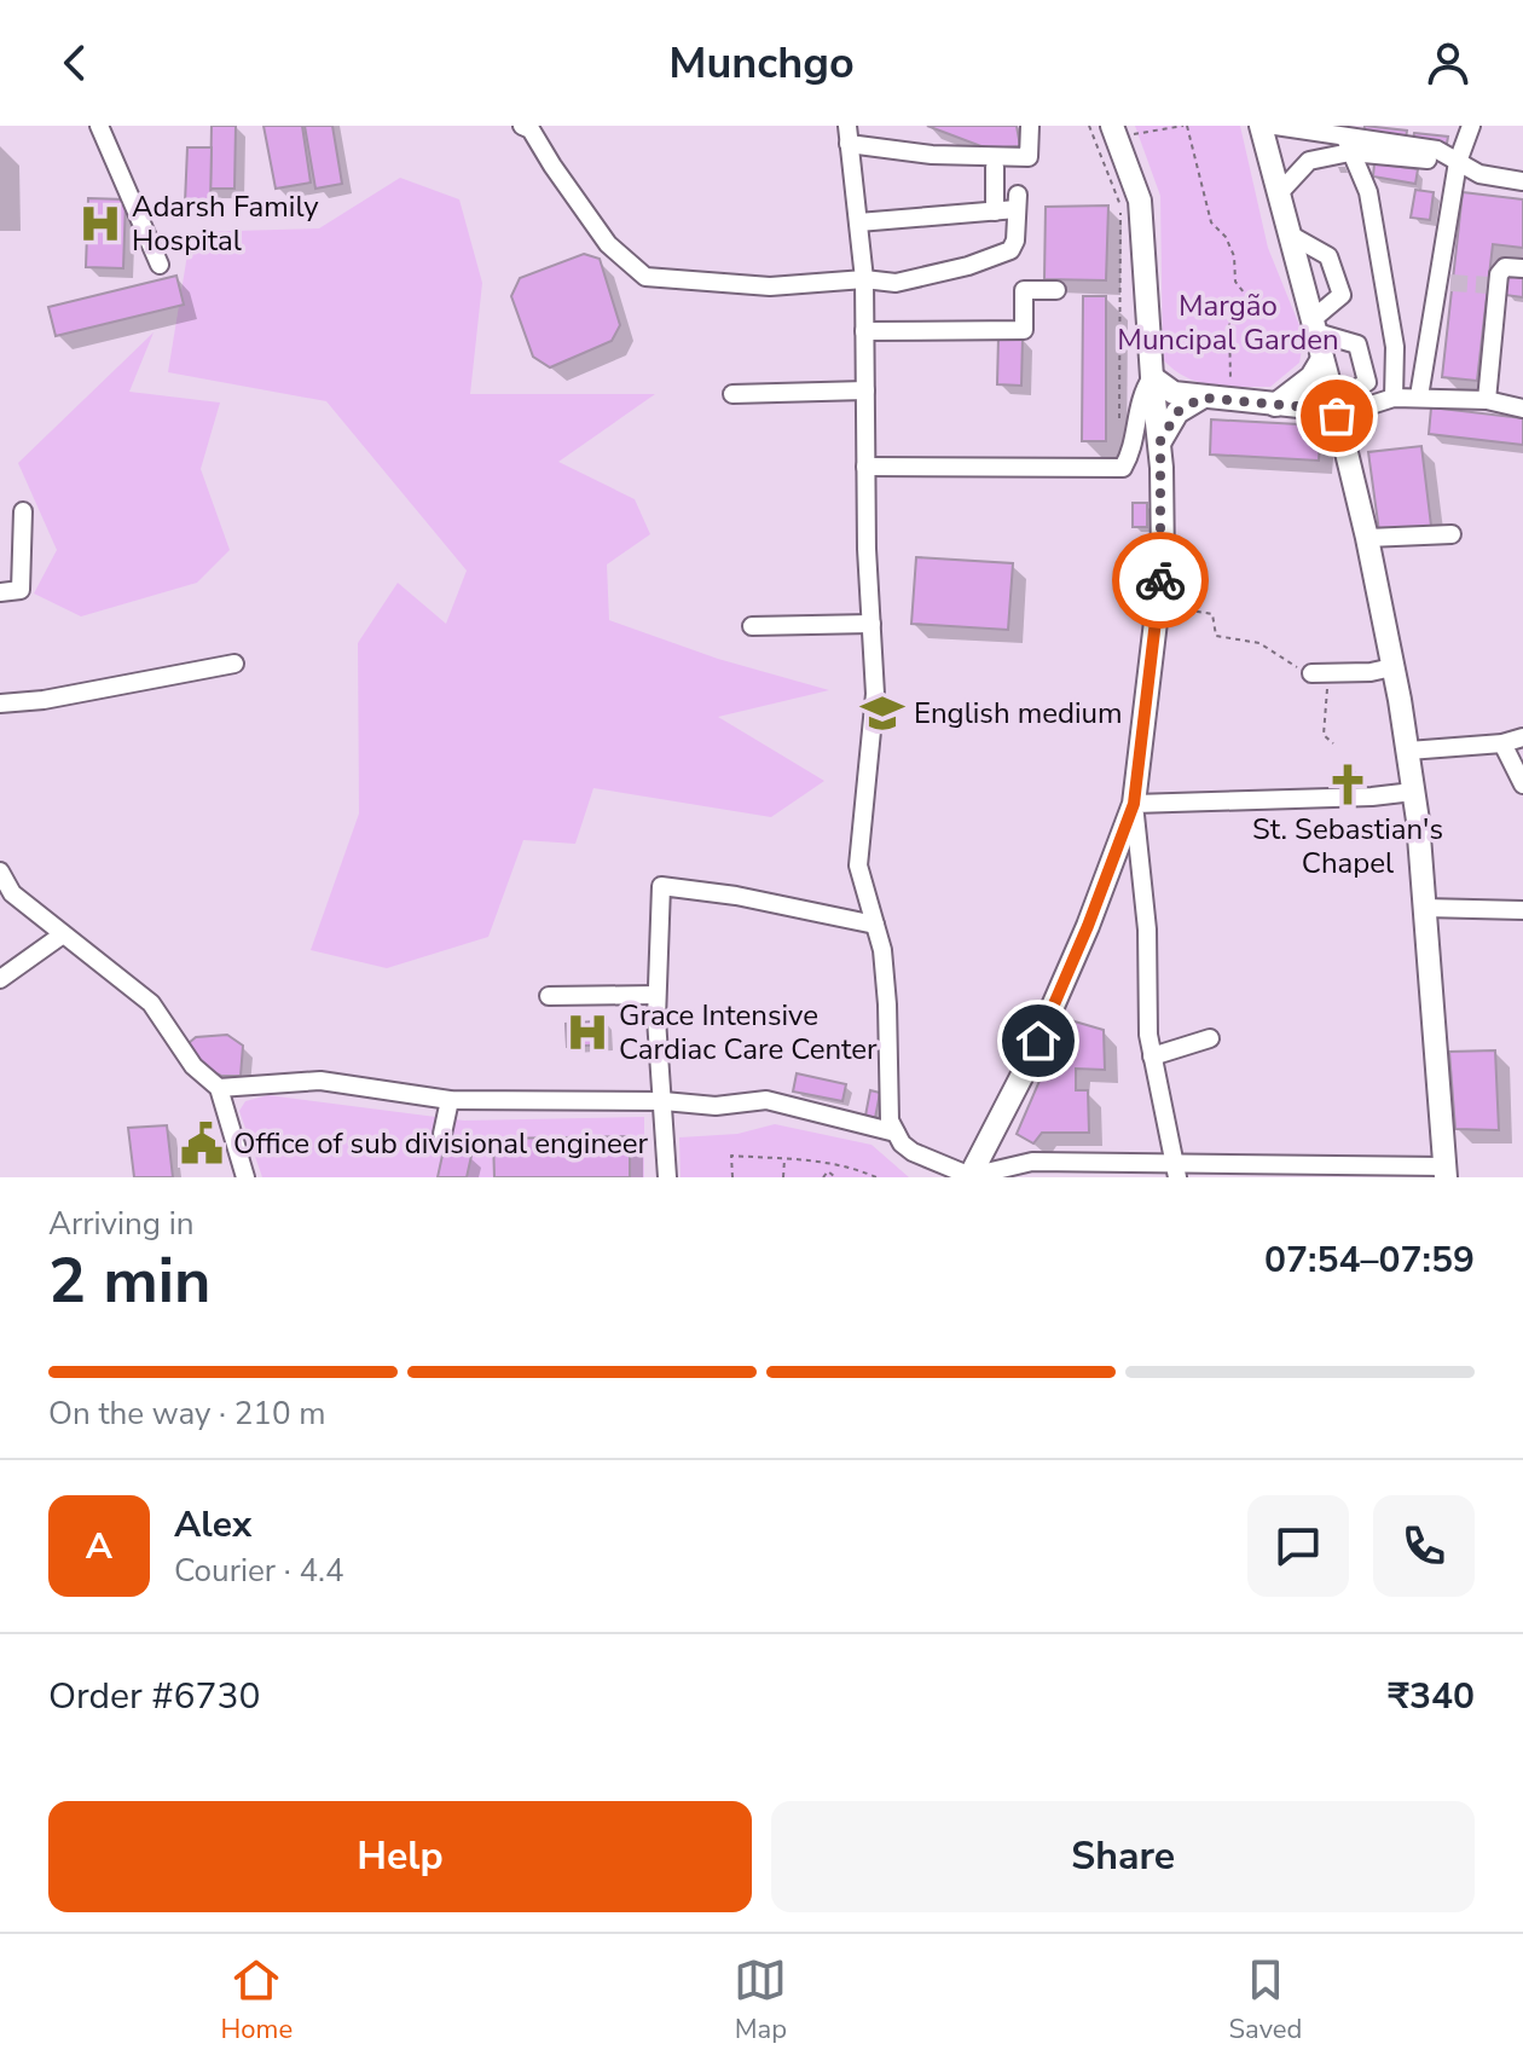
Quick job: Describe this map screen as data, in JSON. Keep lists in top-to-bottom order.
{
  "parks": ["Margão Muncipal Garden"],
  "places": {
    "hospital": ["Adarsh Family Hospital", "Grace Intensive Cardiac Care Center"],
    "school or university": ["English medium"],
    "church": ["St. Sebastian's Chapel"],
    "public building": ["Office of sub divisional engineer"]
  },
  "page": {
    "header": "Munchgo",
    "heading": ["2 min", "Arriving in", "07:54–07:59"],
    "panel": [
      "Alex",
      "Courier · 4.4",
      "Order #6730",
      "₹340"
    ],
    "bar": "On the way · 210 m",
    "round": "A",
    "buttons": ["Help", "Share"],
    "tabs": ["Home", "Map", "Saved"]
  }
}
